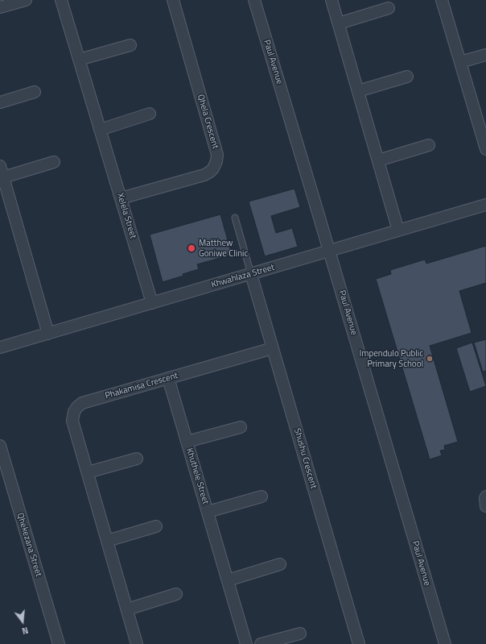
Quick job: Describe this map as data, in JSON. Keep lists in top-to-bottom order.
{
  "streets": {
    "street": [
      "Paul Avenue",
      "Qhela Crescent",
      "Xelela Street",
      "Khwahlaza Street",
      "Phakamisa Crescent",
      "Shushu Crescent",
      "Khuthele Street",
      "Qhekezana Street"
    ]
  },
  "crossings": [
    ["Paul Avenue", "Khwahlaza Street"],
    ["Qhela Crescent", "Xelela Street"],
    ["Xelela Street", "Khwahlaza Street"],
    ["Khwahlaza Street", "Shushu Crescent"],
    ["Phakamisa Crescent", "Shushu Crescent"],
    ["Phakamisa Crescent", "Khuthele Street"]
  ],
  "places": ["Matthew Goniwe Clinic", "Impendulo Public Primary School"],
  "north": "bottom"
}
